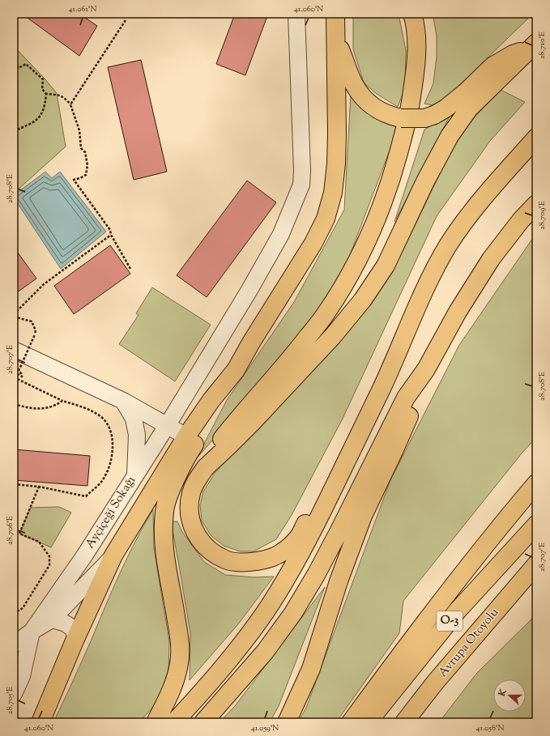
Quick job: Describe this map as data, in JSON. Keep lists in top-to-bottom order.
{
  "streets": {
    "main road": ["O-3", "Avrupa Otoyolu"],
    "street": ["Ayçiçeği Sokağı"]
  },
  "north": "left",
  "coordinates": [
    "41.061°N",
    "41.060°N",
    "28.710°E",
    "28.708°E",
    "28.709°E",
    "28.707°E",
    "28.706°E",
    "28.705°E",
    "41.059°N",
    "41.058°N"
  ]
}
